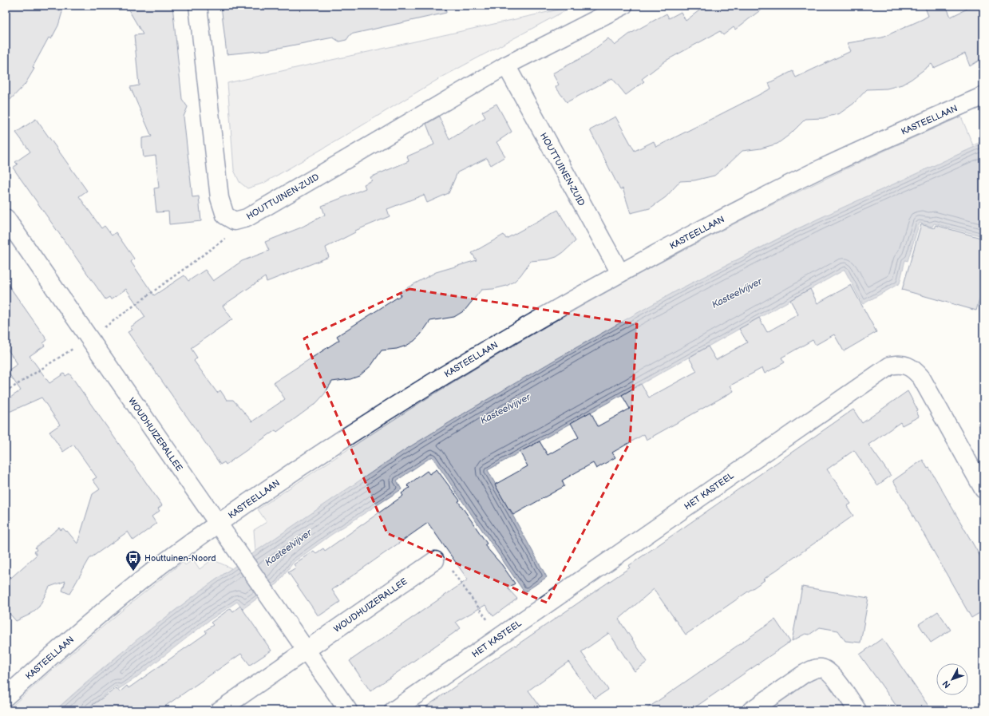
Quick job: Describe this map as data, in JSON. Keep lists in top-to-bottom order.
{
  "streets": {
    "street": [
      "KASTEELLAAN",
      "HOUTTUINEN-ZUID",
      "WOUDHUIZERALLEE",
      "HET KASTEEL"
    ]
  },
  "crossings": [
    ["KASTEELLAAN", "HOUTTUINEN-ZUID"],
    ["KASTEELLAAN", "WOUDHUIZERALLEE"]
  ],
  "water": ["Kasteelvijver"],
  "places": {
    "bus stop": ["Houttuinen-Noord"]
  },
  "north": "bottom left"
}
